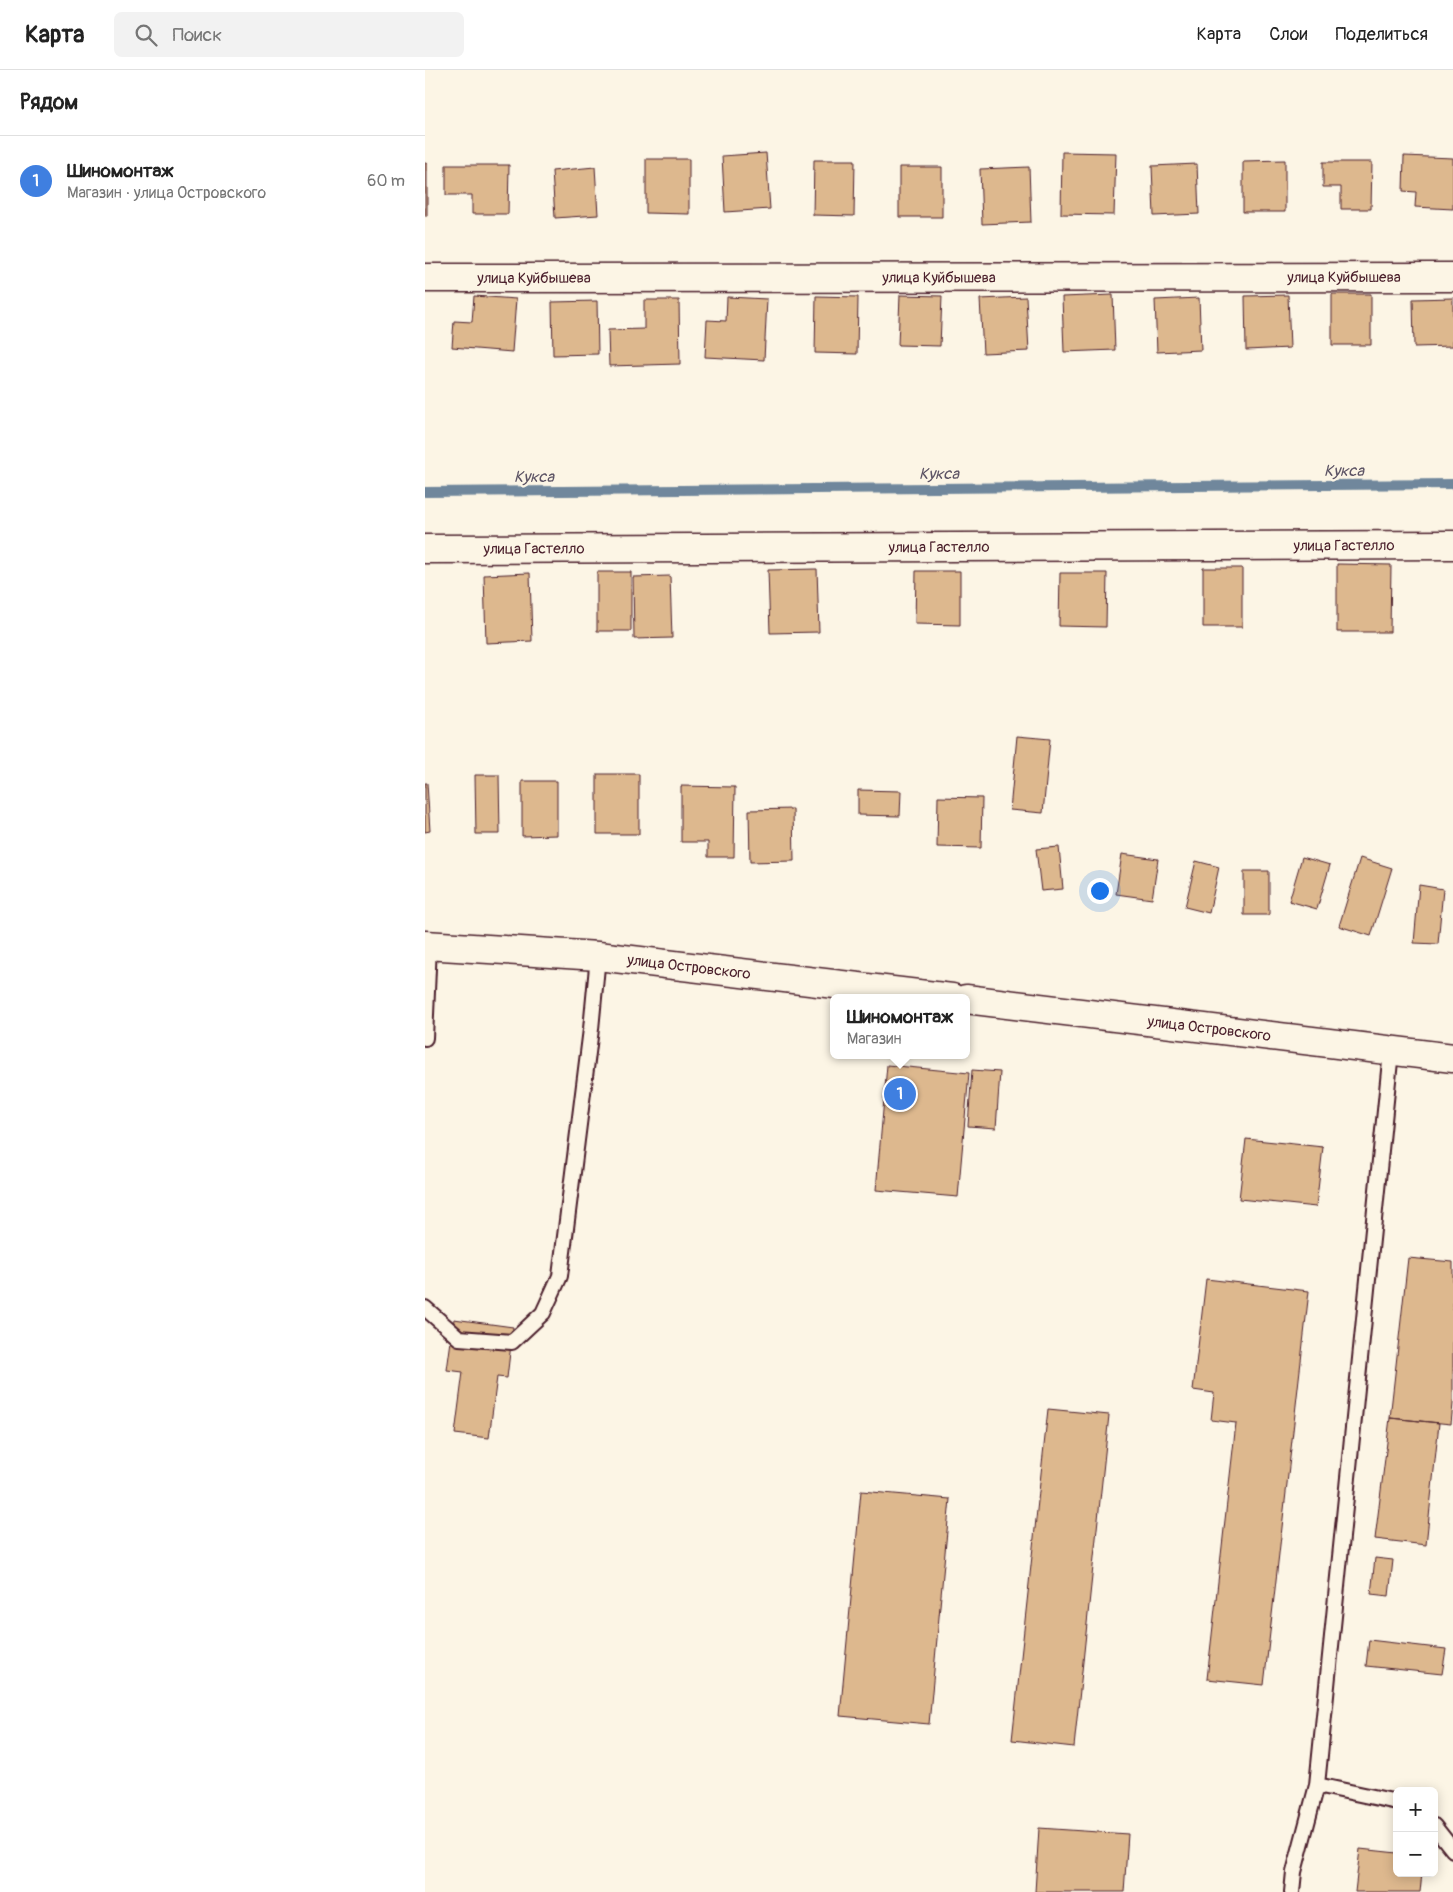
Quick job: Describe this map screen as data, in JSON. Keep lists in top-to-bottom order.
{
  "streets": {
    "street": ["улица Куйбышева", "улица Гастелло", "улица Островского"]
  },
  "water": ["Кукса"],
  "page": {
    "header": "Карта",
    "search": "Поиск",
    "nav": ["Карта", "Слои", "Поделиться"],
    "heading": "Рядом",
    "list": [
      {
        "mark": "1",
        "name": "Шиномонтаж",
        "note": "Магазин · улица Островского",
        "value": "60 m"
      }
    ],
    "popup": ["Шиномонтаж", "Магазин"],
    "pins": "1",
    "map_buttons": ["+", "−"]
  }
}
